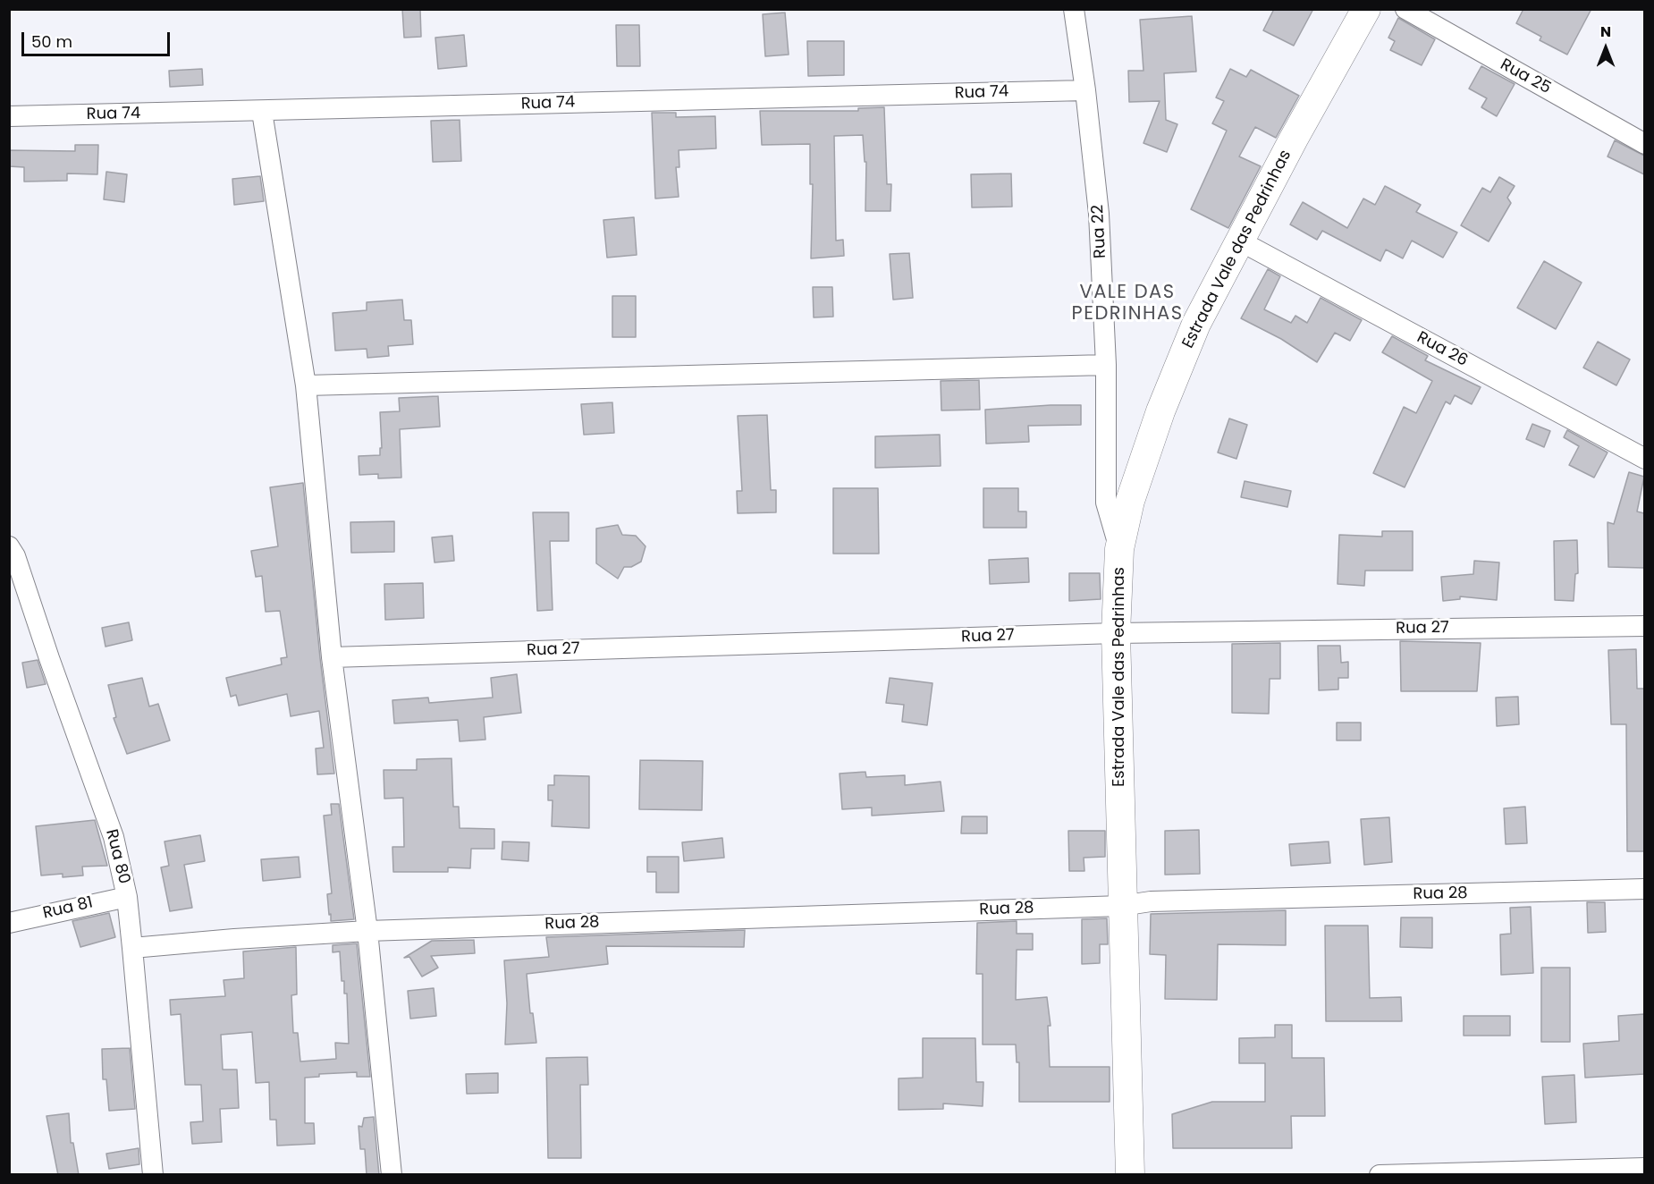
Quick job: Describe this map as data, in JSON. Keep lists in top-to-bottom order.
{
  "streets": {
    "main road": ["Estrada Vale das Pedrinhas"],
    "street": [
      "Rua 25",
      "Rua 74",
      "Rua 22",
      "Rua 26",
      "Rua 27",
      "Rua 80",
      "Rua 28",
      "Rua 81"
    ]
  },
  "crossings": [
    ["Rua 74", "Rua 22"],
    ["Rua 22", "Estrada Vale das Pedrinhas"],
    ["Estrada Vale das Pedrinhas", "Rua 26"],
    ["Estrada Vale das Pedrinhas", "Rua 27"],
    ["Estrada Vale das Pedrinhas", "Rua 28"],
    ["Rua 80", "Rua 81"]
  ],
  "districts": ["VALE DAS PEDRINHAS"],
  "scale_bar": "50 m",
  "north": "top"
}
